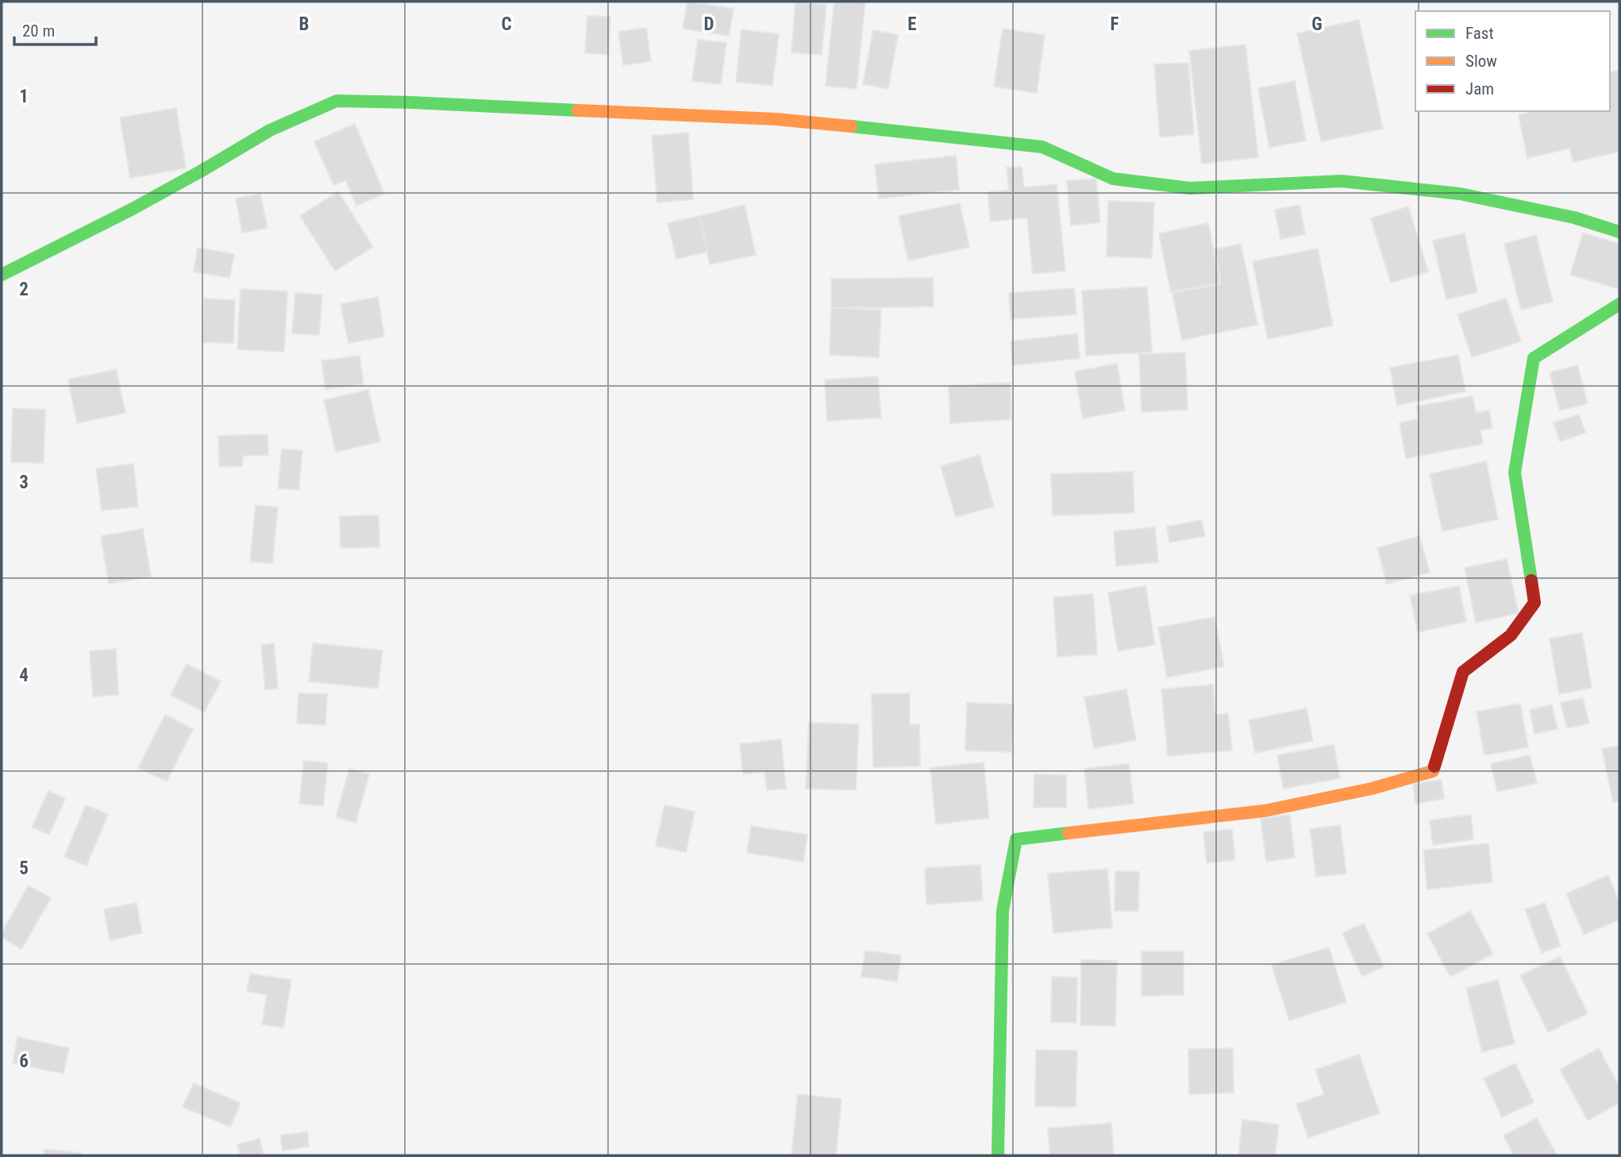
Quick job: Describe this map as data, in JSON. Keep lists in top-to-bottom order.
{
  "legend": ["Fast", "Slow", "Jam"],
  "scale_bar": "20 m",
  "grid": {
    "columns": [
      "B",
      "C",
      "D",
      "E",
      "F",
      "G"
    ],
    "rows": [
      "1",
      "2",
      "3",
      "4",
      "5",
      "6"
    ]
  }
}
